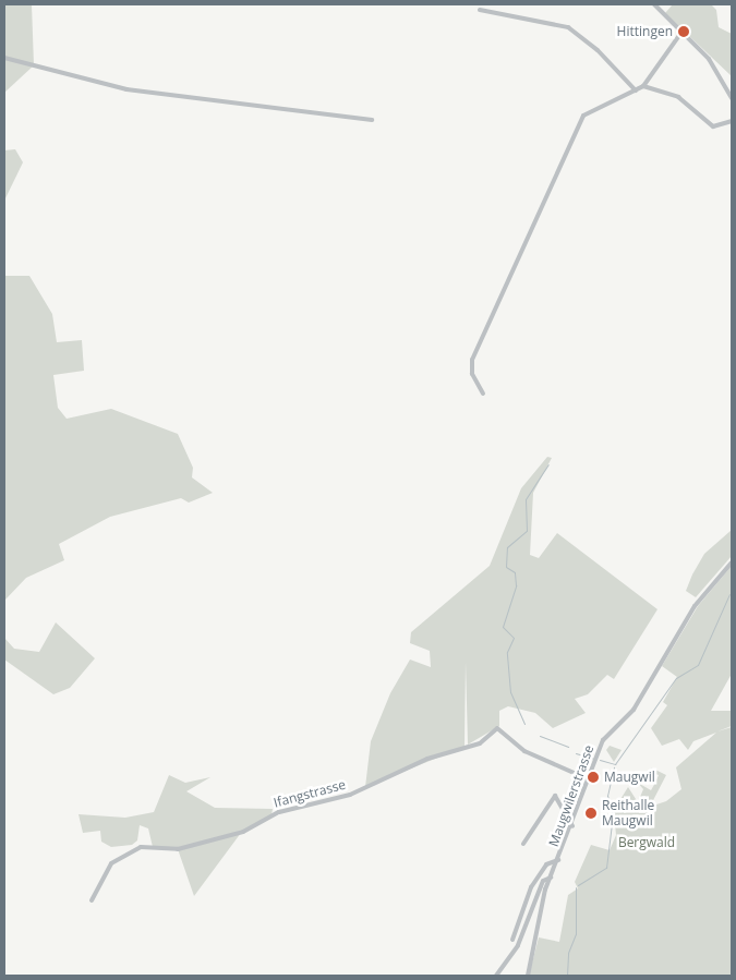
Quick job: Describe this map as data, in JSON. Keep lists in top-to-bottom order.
{
  "streets": {
    "street": ["Ifangstrasse", "Maugwilerstrasse"]
  },
  "crossings": [
    ["Ifangstrasse", "Maugwilerstrasse"]
  ],
  "parks": ["Bergwald"],
  "places": ["Hittingen", "Maugwil", "Reithalle Maugwil"]
}
